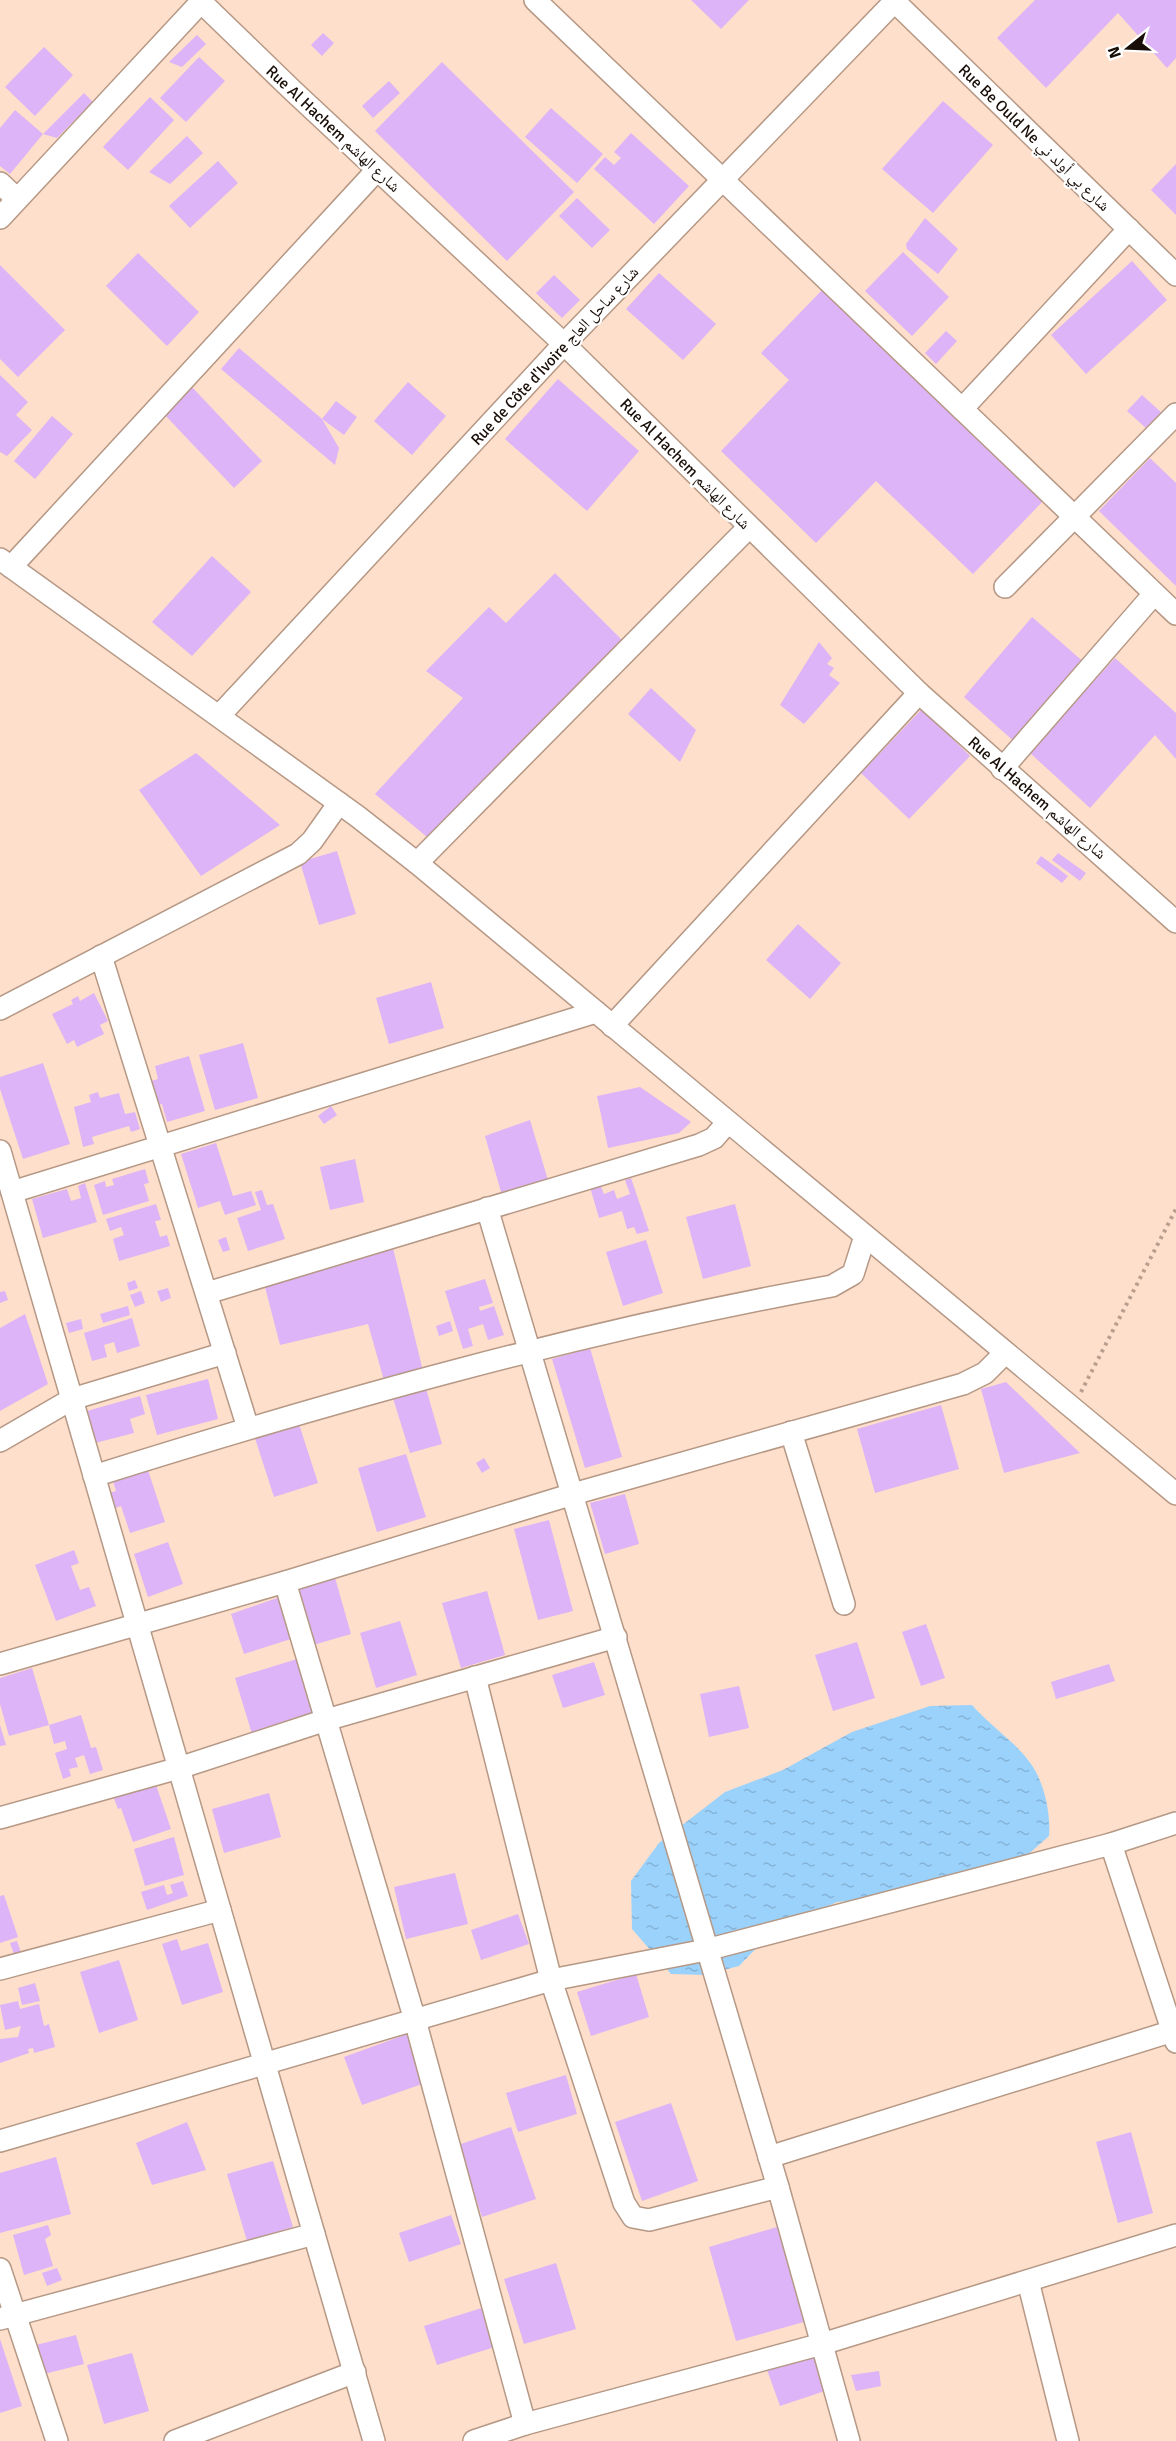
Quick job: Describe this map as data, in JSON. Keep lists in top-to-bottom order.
{
  "streets": {
    "street": ["Rue Al Hachem شارع الهاشم", "Rue Be Ould Ne شارع بي أولد ني", "Rue de Côte d'Ivoire شارع ساحل العاج"]
  },
  "crossings": [
    ["Rue Al Hachem شارع الهاشم", "Rue de Côte d'Ivoire شارع ساحل العاج"],
    ["Rue Be Ould Ne شارع بي أولد ني", "Rue de Côte d'Ivoire شارع ساحل العاج"]
  ],
  "north": "left"
}
